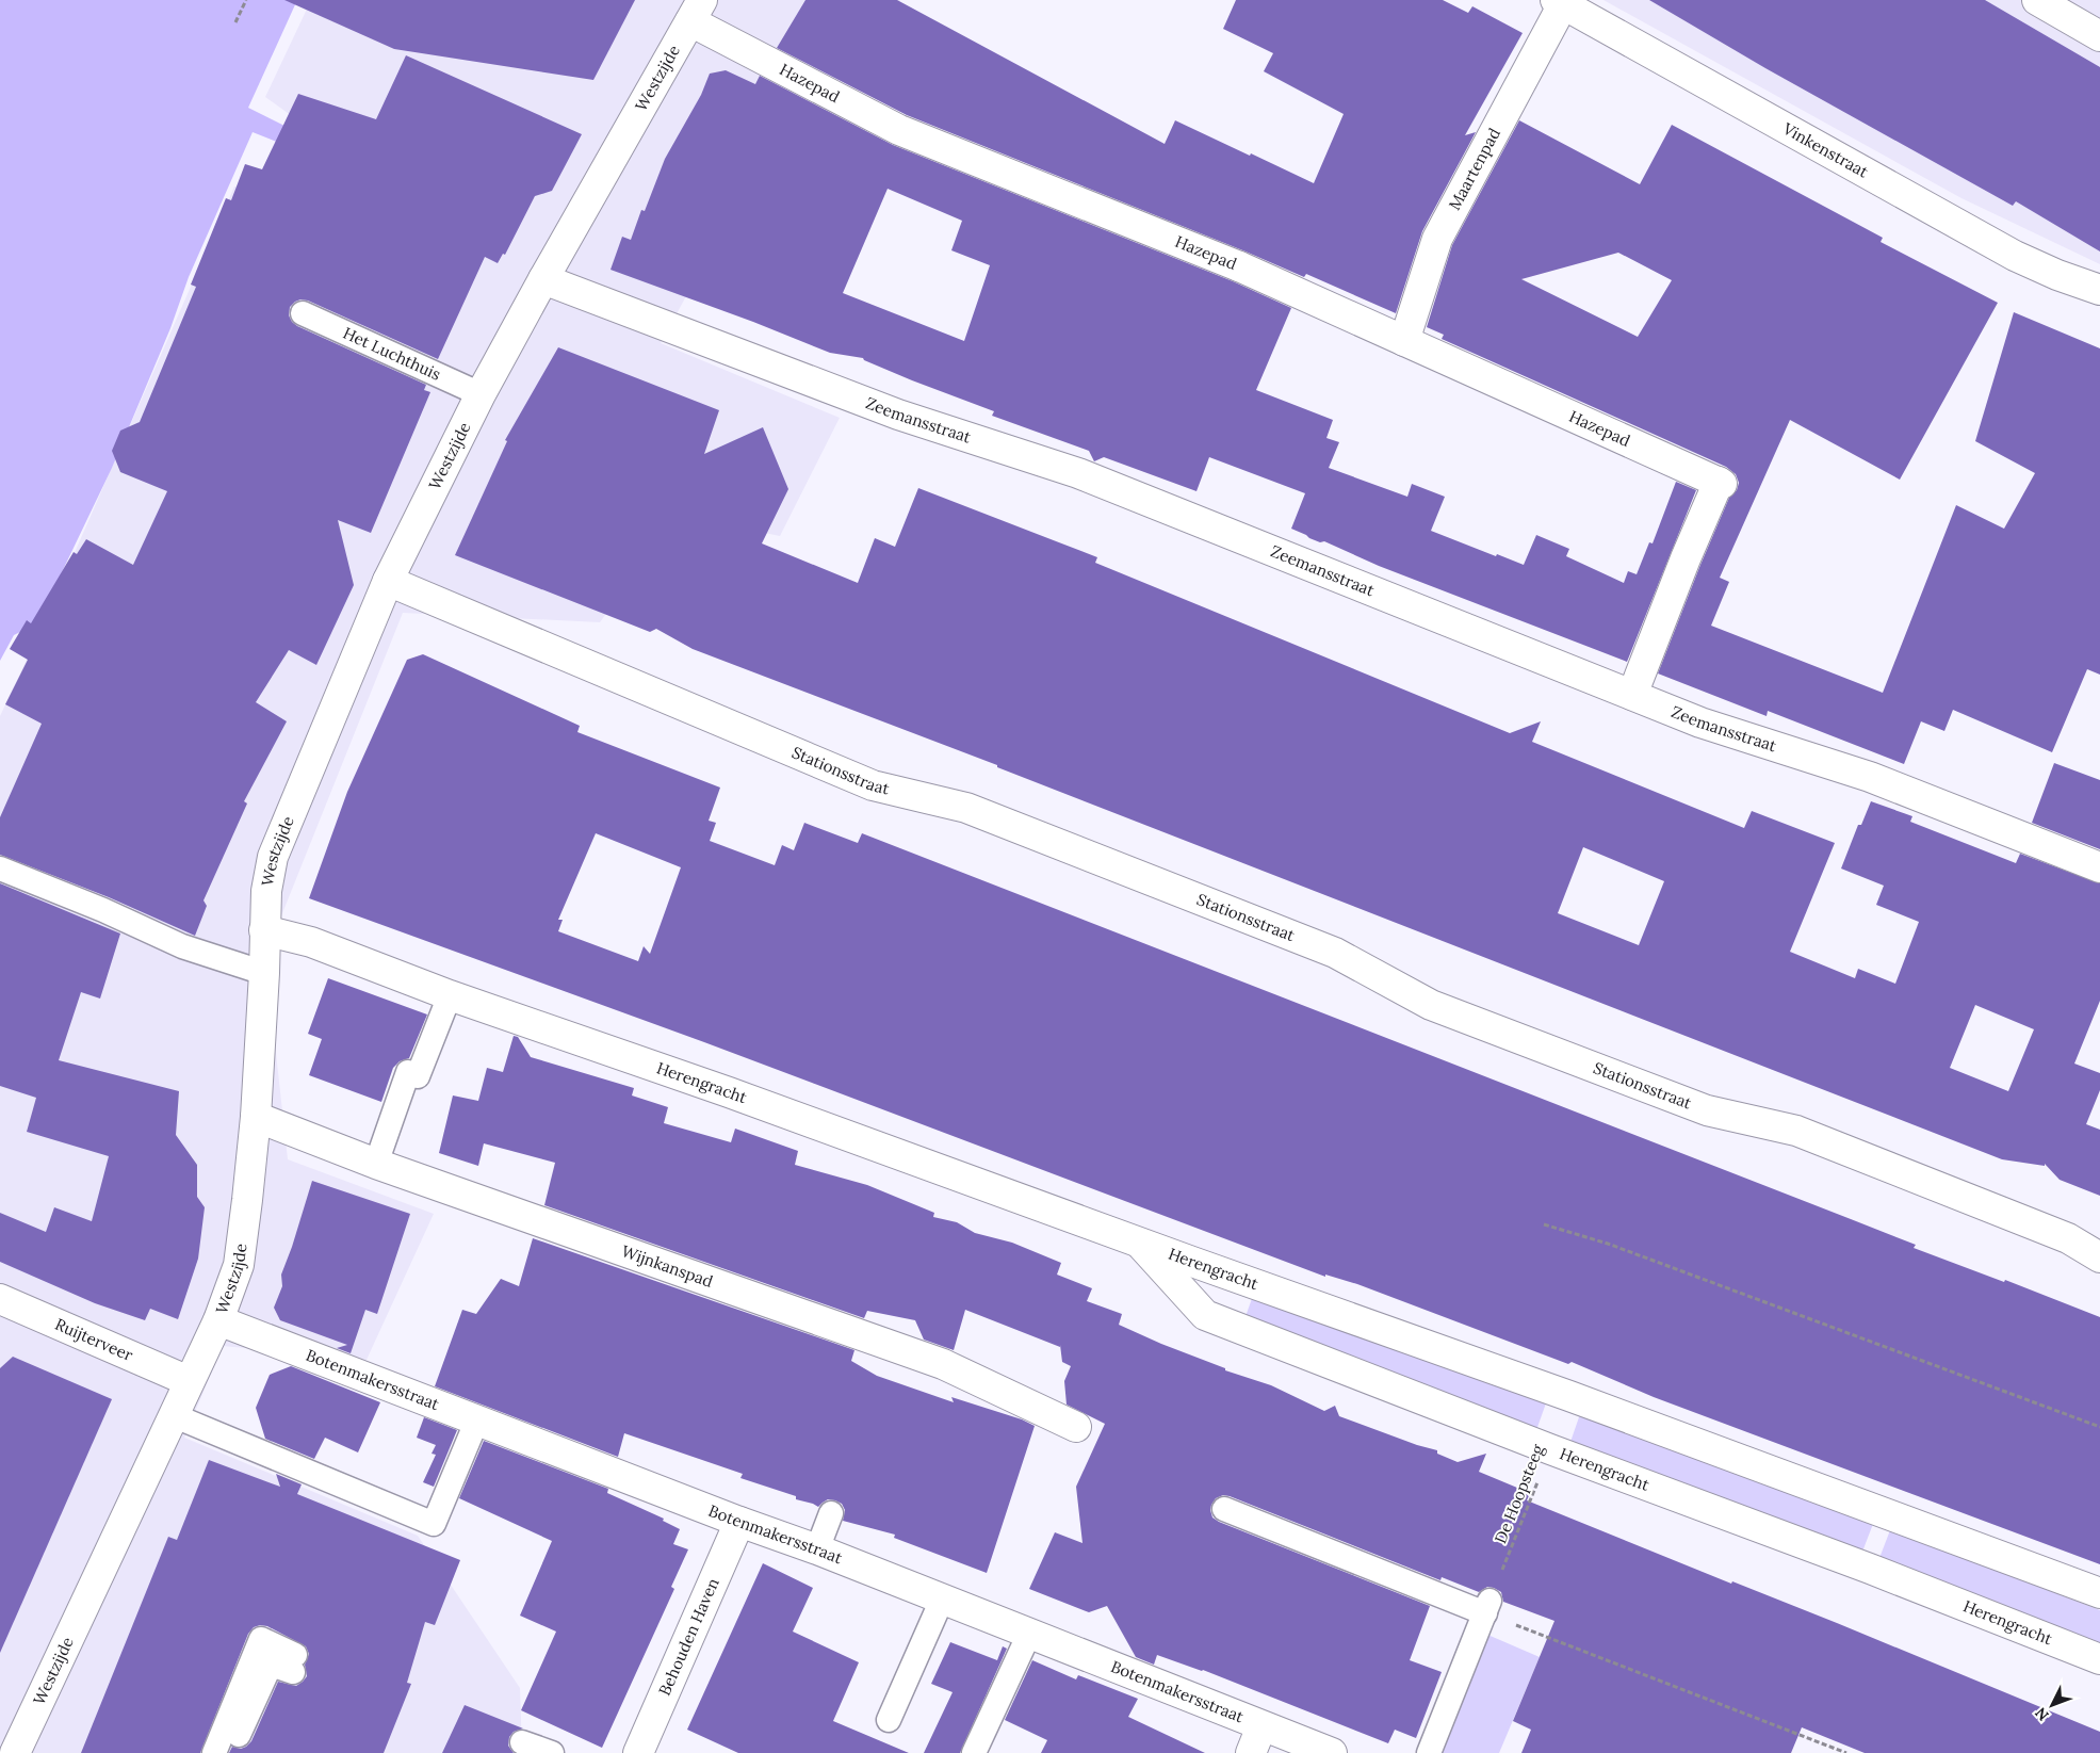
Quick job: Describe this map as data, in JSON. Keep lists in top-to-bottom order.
{
  "streets": {
    "street": [
      "Westzijde",
      "Hazepad",
      "Vinkenstraat",
      "Maartenpad",
      "Zeemansstraat",
      "Stationsstraat",
      "Herengracht",
      "Wijnkanspad",
      "Ruijterveer",
      "Botenmakersstraat",
      "Behouden Haven"
    ],
    "lane": ["Het Luchthuis"],
    "path": ["De Hoopsteeg"]
  },
  "crossings": [
    ["Westzijde", "Hazepad"],
    ["Westzijde", "Het Luchthuis"],
    ["Westzijde", "Zeemansstraat"],
    ["Westzijde", "Stationsstraat"],
    ["Westzijde", "Herengracht"],
    ["Westzijde", "Wijnkanspad"],
    ["Westzijde", "Ruijterveer"],
    ["Westzijde", "Botenmakersstraat"],
    ["Hazepad", "Maartenpad"],
    ["Hazepad", "Zeemansstraat"],
    ["Vinkenstraat", "Maartenpad"],
    ["Herengracht", "De Hoopsteeg"],
    ["Botenmakersstraat", "Behouden Haven"]
  ],
  "north": "bottom left"
}
